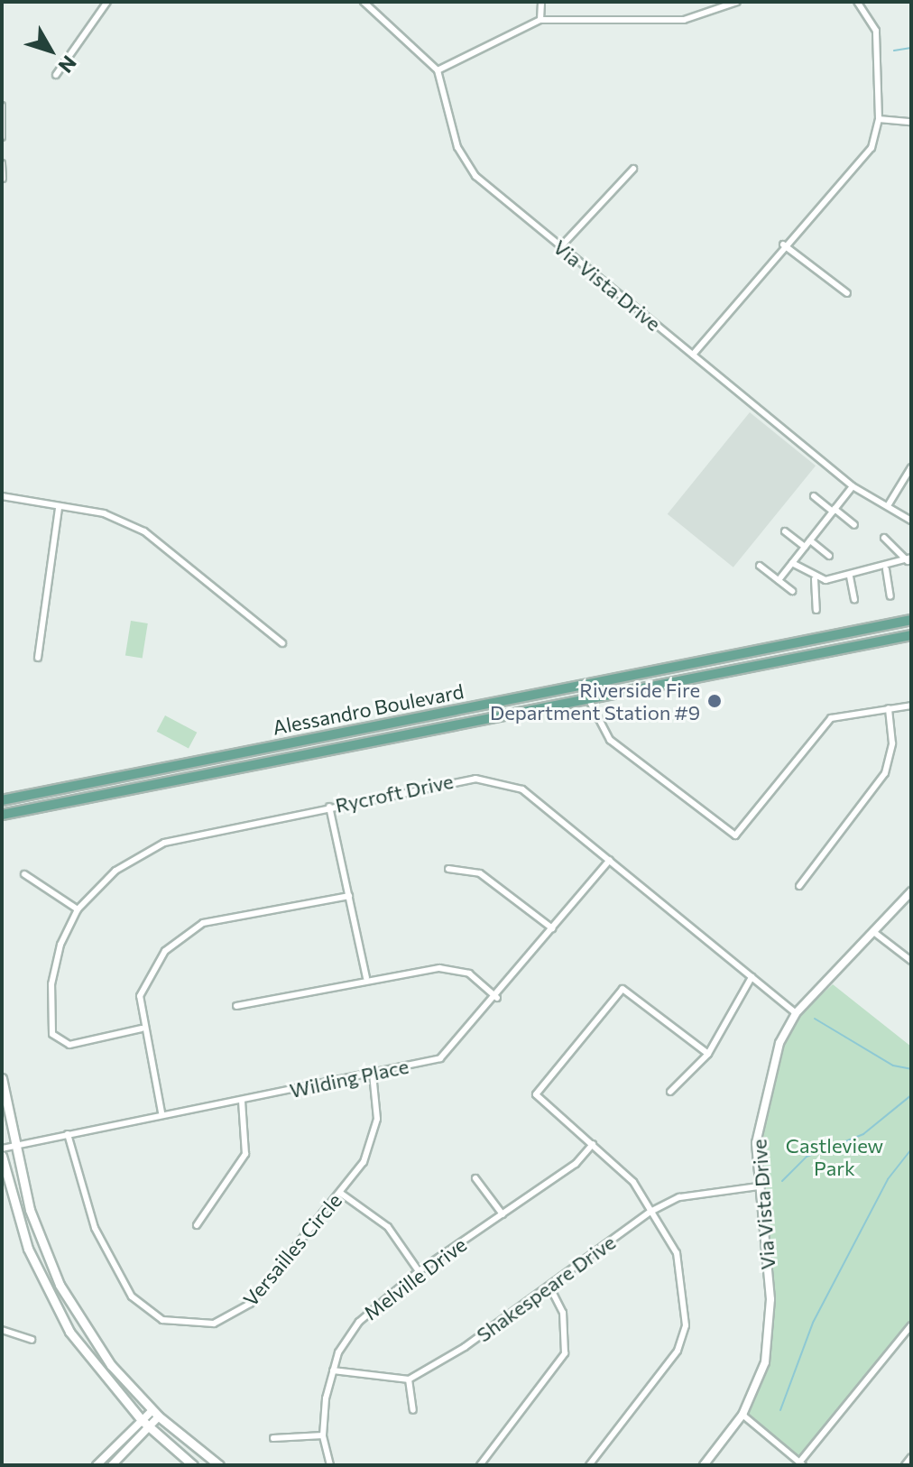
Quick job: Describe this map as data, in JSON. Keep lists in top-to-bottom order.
{
  "streets": {
    "main road": ["Alessandro Boulevard"],
    "street": [
      "Via Vista Drive",
      "Rycroft Drive",
      "Wilding Place",
      "Versailles Circle",
      "Melville Drive",
      "Shakespeare Drive"
    ]
  },
  "crossings": [
    ["Via Vista Drive", "Rycroft Drive"],
    ["Via Vista Drive", "Shakespeare Drive"],
    ["Rycroft Drive", "Wilding Place"],
    ["Wilding Place", "Versailles Circle"]
  ],
  "parks": ["Castleview Park"],
  "places": ["Riverside Fire Department Station #9"],
  "north": "bottom right"
}
